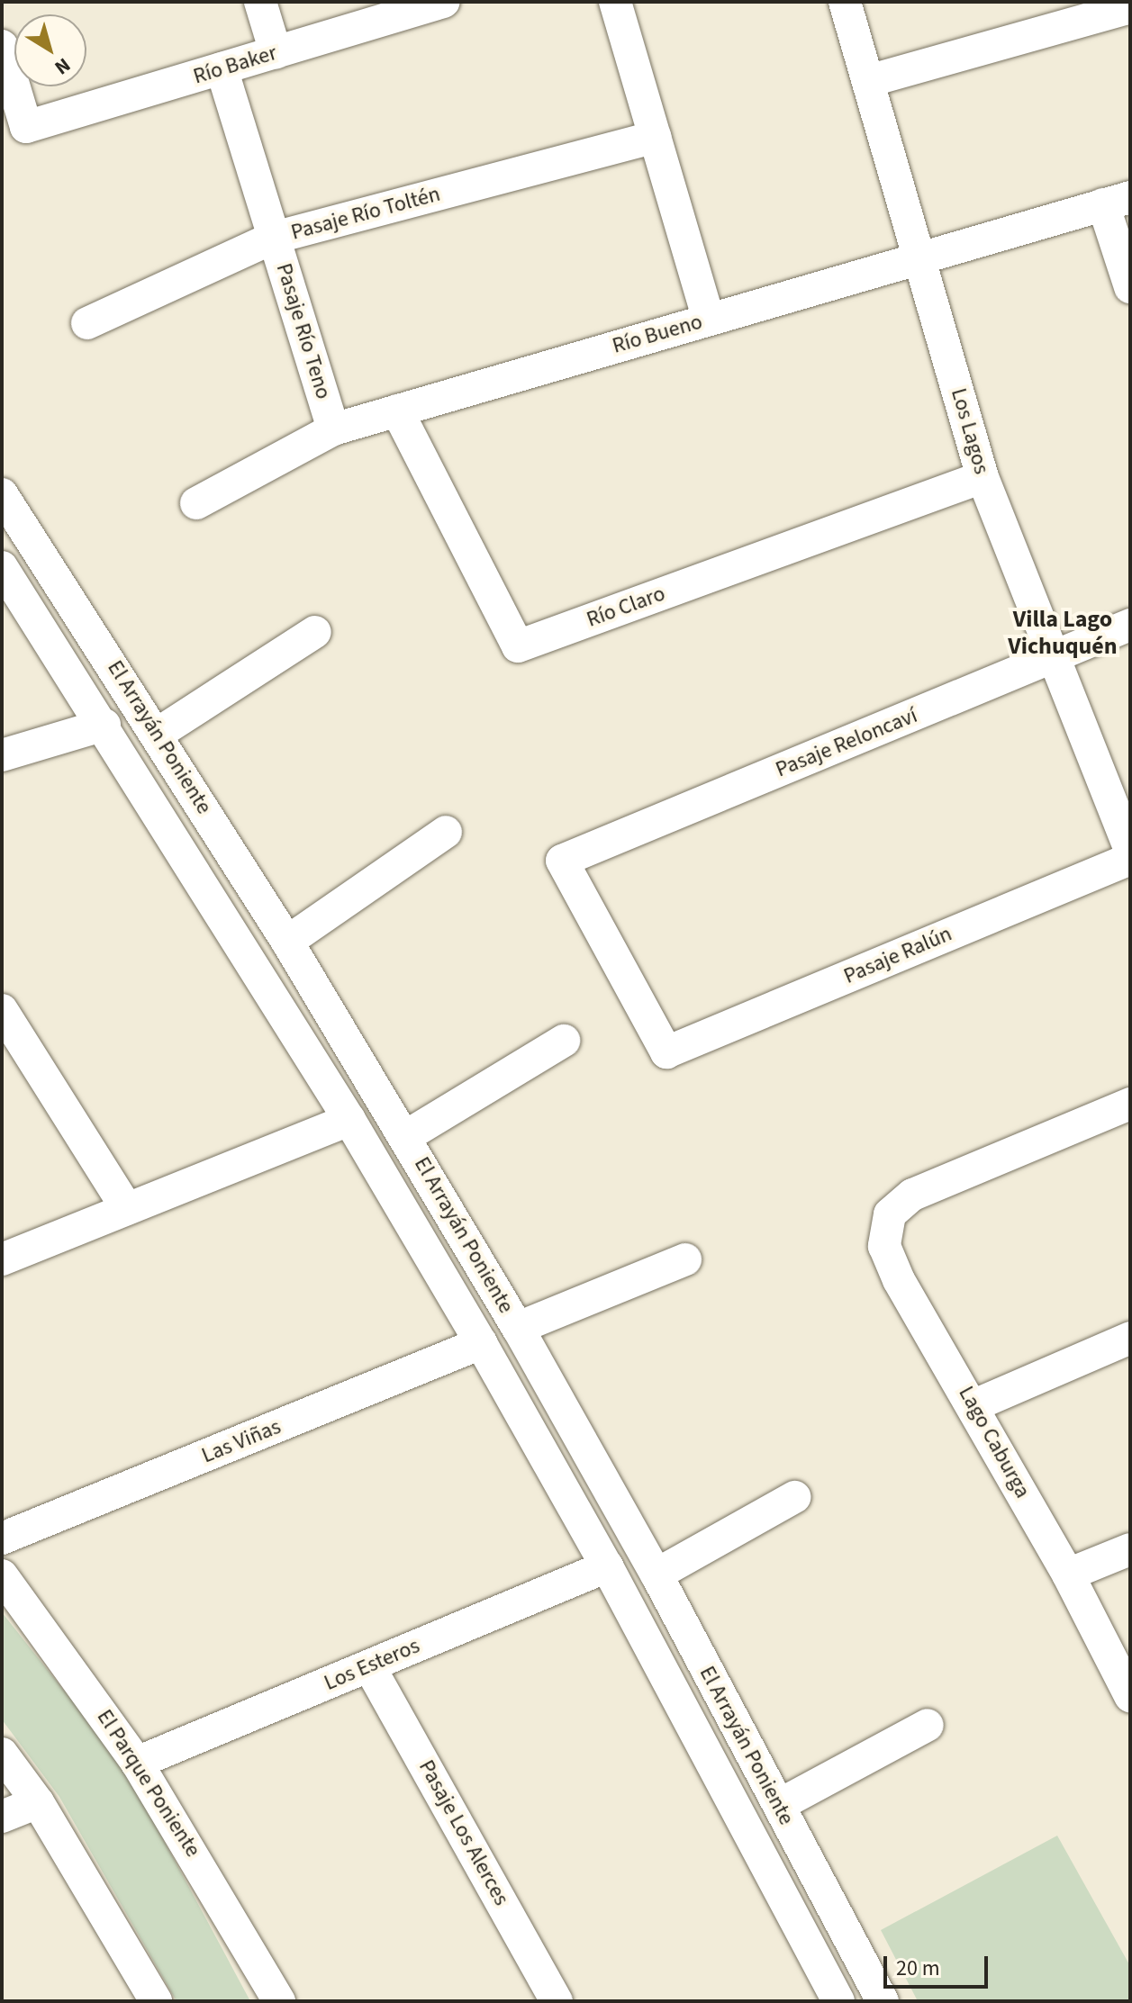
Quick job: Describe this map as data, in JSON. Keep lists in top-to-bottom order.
{
  "streets": {
    "street": [
      "Río Baker",
      "Pasaje Río Toltén",
      "Pasaje Río Teno",
      "Río Bueno",
      "Los Lagos",
      "Río Claro",
      "El Arrayán Poniente",
      "Pasaje Reloncaví",
      "Pasaje Ralún",
      "Las Viñas",
      "Lago Caburga",
      "Los Esteros",
      "El Parque Poniente",
      "Pasaje Los Alerces"
    ]
  },
  "crossings": [
    ["Río Baker", "Pasaje Río Teno"],
    ["Pasaje Río Toltén", "Pasaje Río Teno"],
    ["Pasaje Río Teno", "Río Bueno"],
    ["Río Bueno", "Los Lagos"],
    ["Río Bueno", "Río Claro"],
    ["Los Lagos", "Río Claro"],
    ["Los Lagos", "Pasaje Reloncaví"],
    ["El Arrayán Poniente", "Las Viñas"],
    ["El Arrayán Poniente", "Los Esteros"],
    ["Pasaje Reloncaví", "Pasaje Ralún"],
    ["Los Esteros", "El Parque Poniente"],
    ["Los Esteros", "Pasaje Los Alerces"]
  ],
  "districts": ["Villa Lago Vichuquén"],
  "scale_bar": "20 m",
  "north": "bottom right"
}
